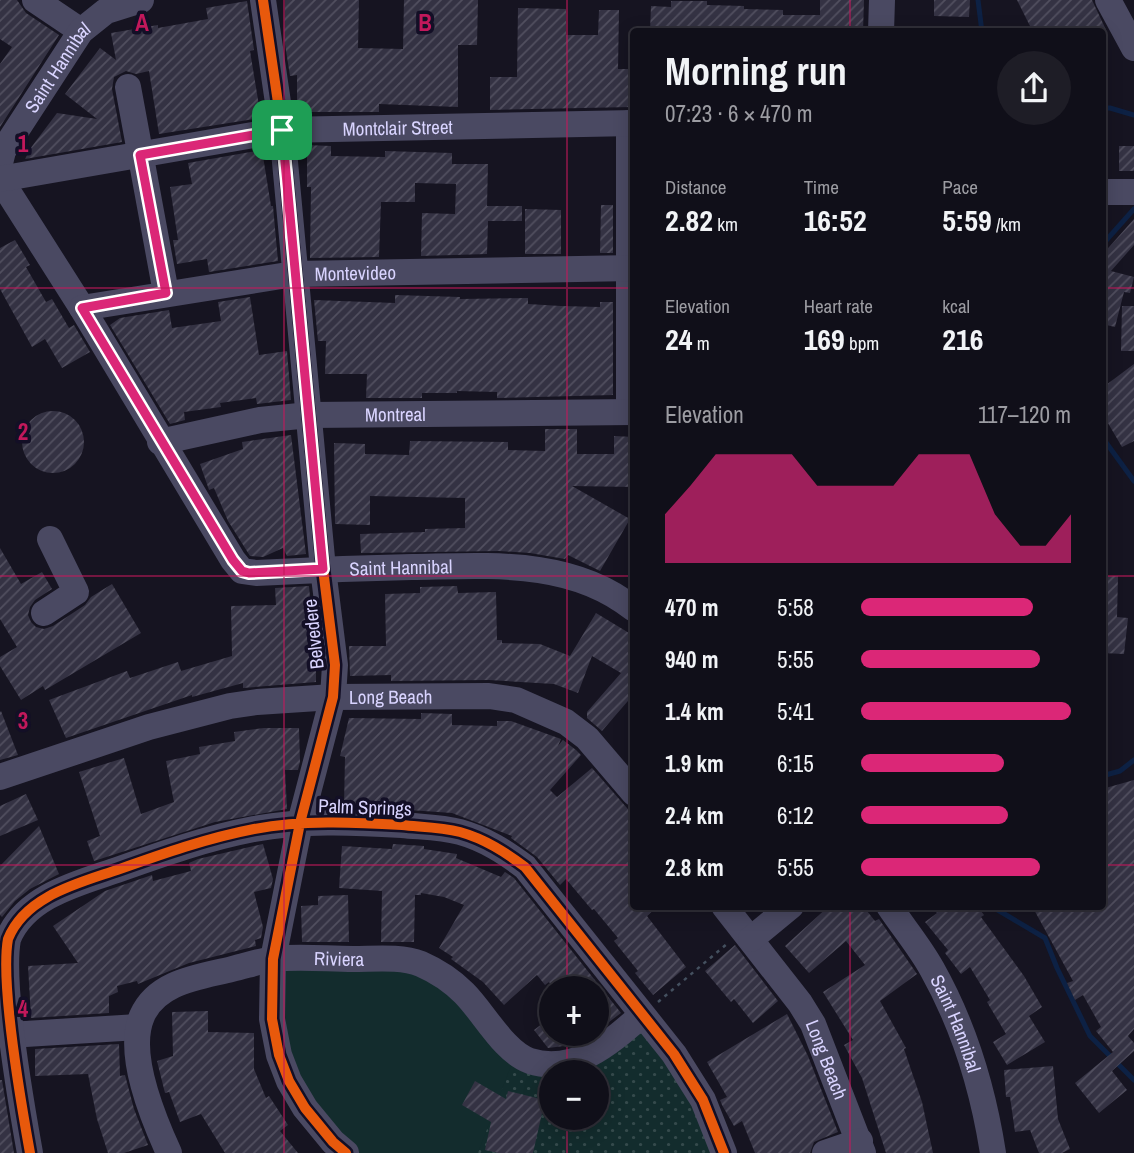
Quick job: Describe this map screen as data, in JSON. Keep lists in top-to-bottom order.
{
  "streets": {
    "street": [
      "Saint Hannibal",
      "Montclair Street",
      "Montevideo",
      "Montreal",
      "Belvedere",
      "Long Beach",
      "Palm Springs",
      "Riviera"
    ]
  },
  "crossings": [
    ["Saint Hannibal", "Montclair Street"],
    ["Saint Hannibal", "Montevideo"],
    ["Saint Hannibal", "Montreal"],
    ["Saint Hannibal", "Belvedere"],
    ["Montclair Street", "Belvedere"],
    ["Montevideo", "Belvedere"],
    ["Montreal", "Belvedere"],
    ["Belvedere", "Long Beach"],
    ["Belvedere", "Palm Springs"],
    ["Belvedere", "Riviera"],
    ["Palm Springs", "Riviera"]
  ],
  "page": {
    "heading": ["Morning run", "07:23 · 6 × 470 m"],
    "stats": [
      ["Distance", "2.82 km"],
      ["Time", "16:52"],
      ["Pace", "5:59 /km"],
      ["Elevation", "24 m"],
      ["Heart rate", "169 bpm"],
      ["kcal", "216"]
    ],
    "chart": ["Elevation", "117–120 m"],
    "list": [
      {
        "name": "470 m",
        "note": "5:58"
      },
      {
        "name": "940 m",
        "note": "5:55"
      },
      {
        "name": "1.4 km",
        "note": "5:41"
      },
      {
        "name": "1.9 km",
        "note": "6:15"
      },
      {
        "name": "2.4 km",
        "note": "6:12"
      },
      {
        "name": "2.8 km",
        "note": "5:55"
      }
    ],
    "map_buttons": ["+", "−"]
  },
  "grid": {
    "columns": ["A", "B"],
    "rows": [
      "1",
      "2",
      "3",
      "4"
    ]
  }
}
